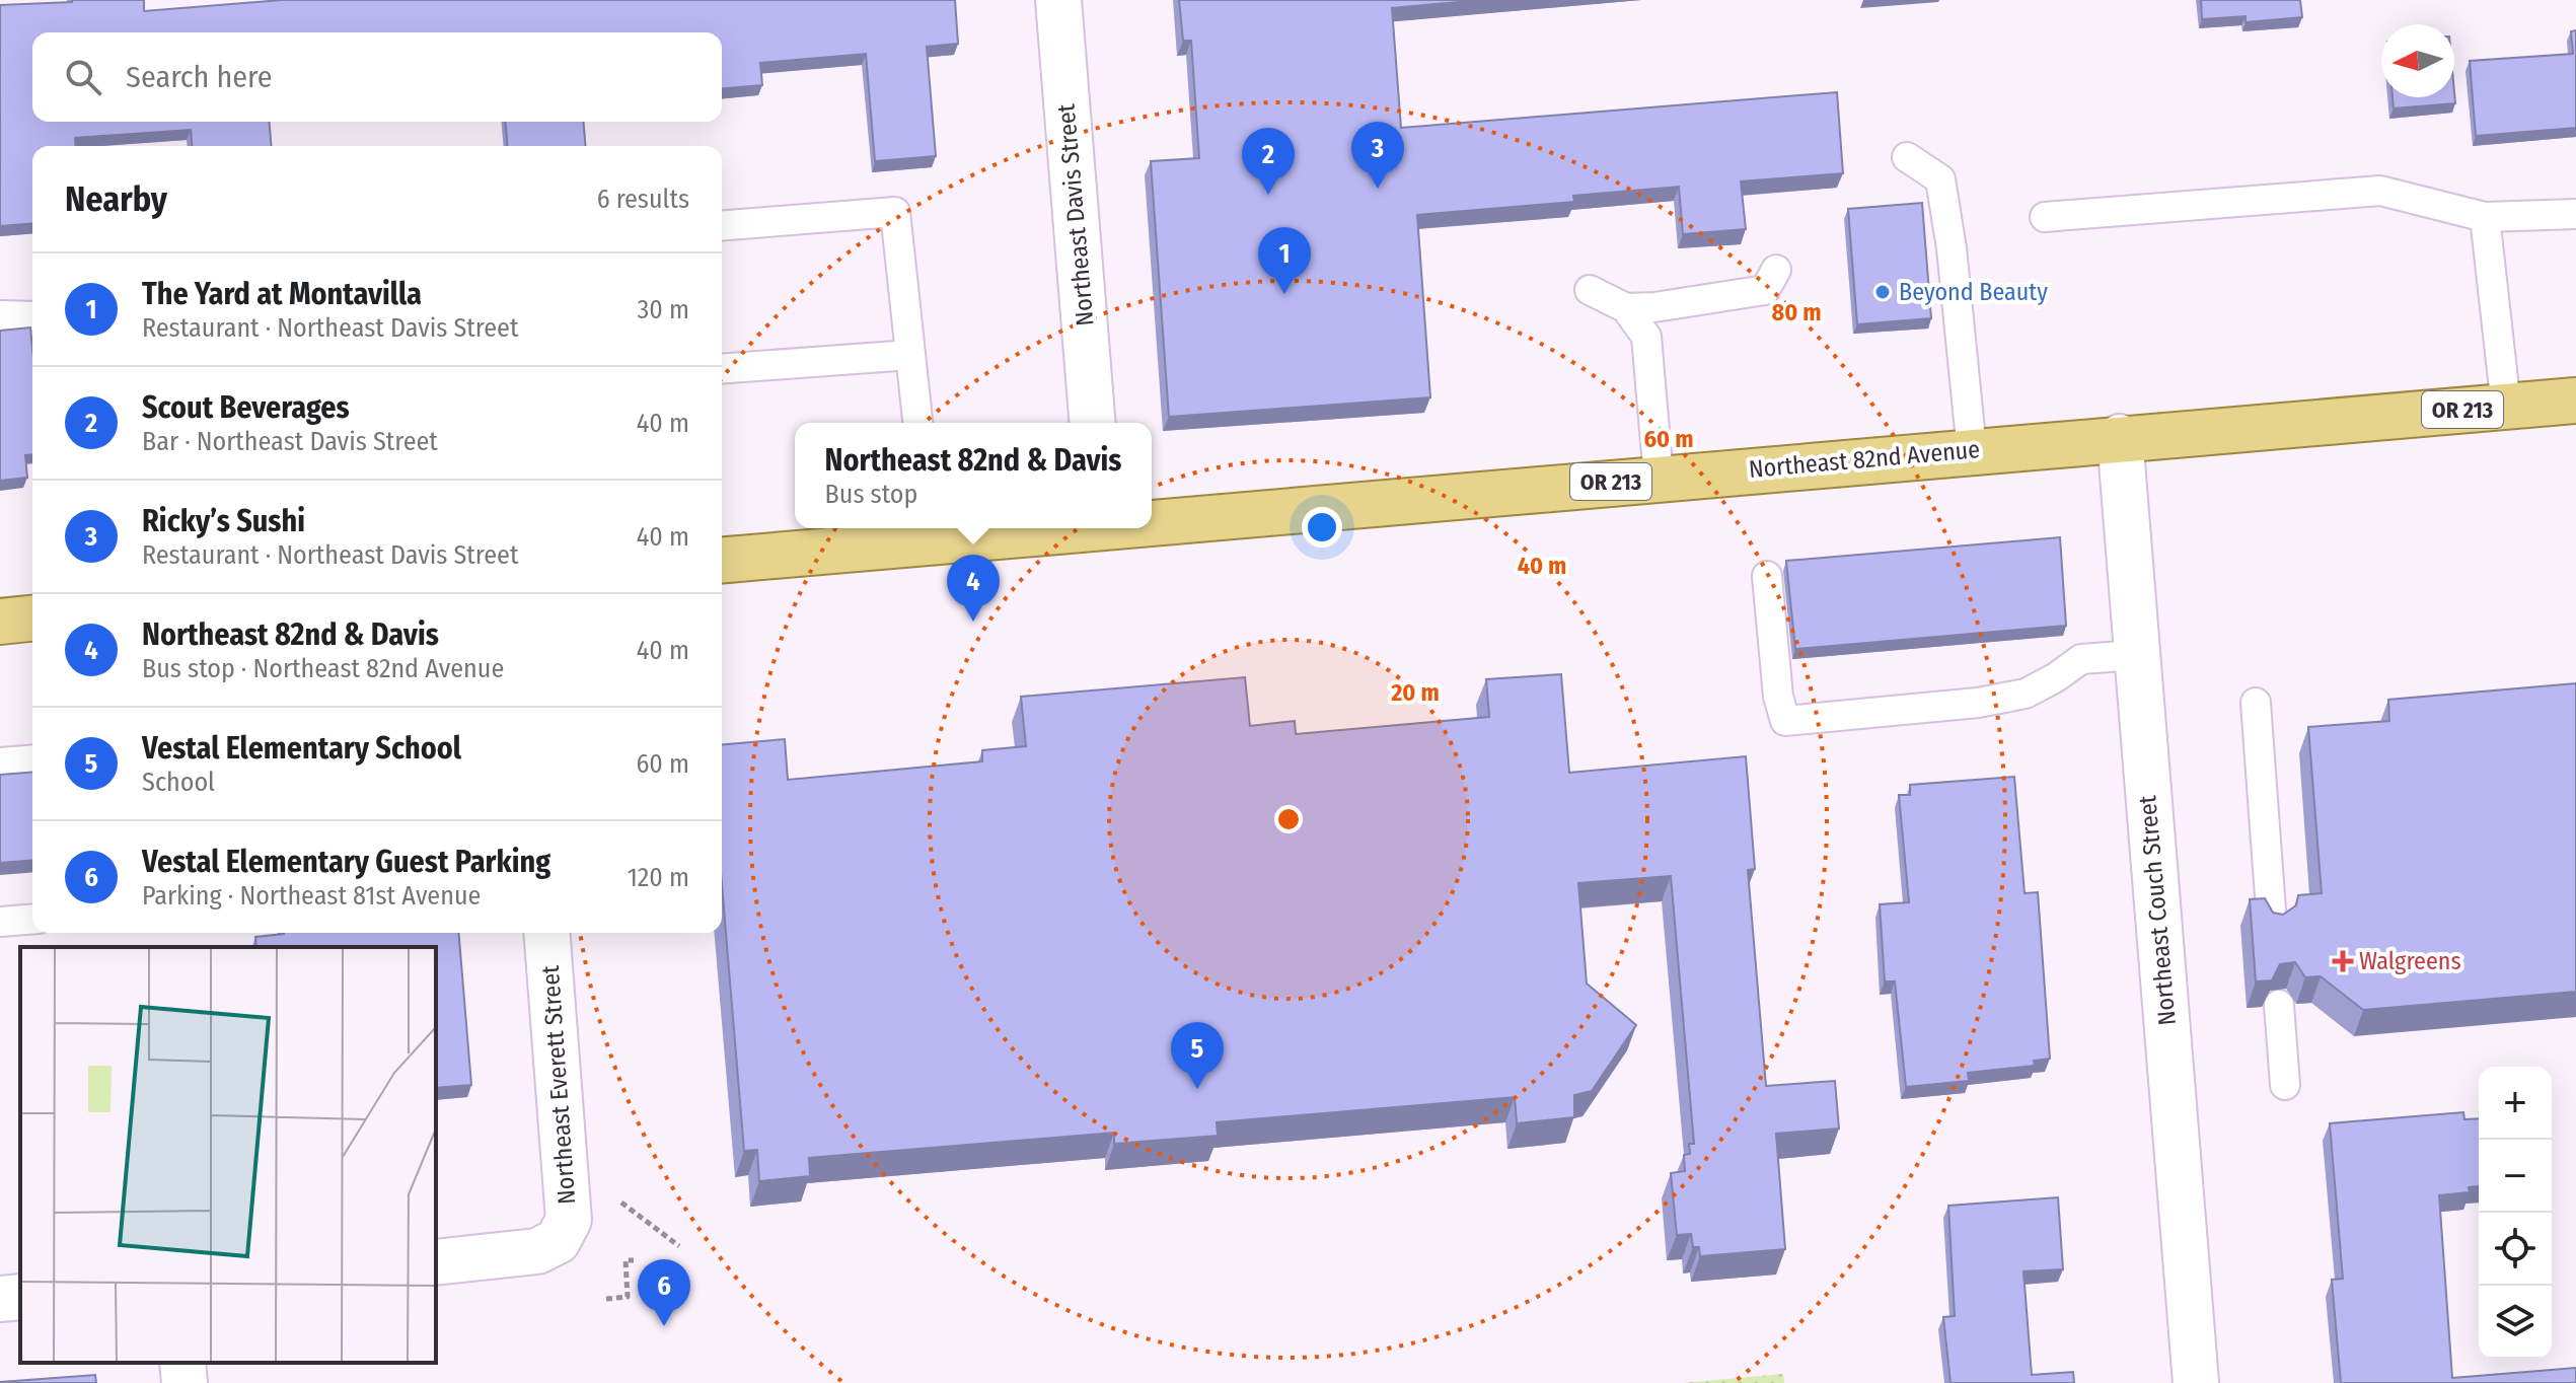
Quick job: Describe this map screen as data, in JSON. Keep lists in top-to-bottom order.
{
  "streets": {
    "main road": ["OR 213", "Northeast 82nd Avenue"],
    "street": ["Northeast Davis Street", "Northeast Couch Street", "Northeast Everett Street"]
  },
  "crossings": [
    ["Northeast 82nd Avenue", "Northeast Couch Street"]
  ],
  "places": {
    "other": ["Beyond Beauty"],
    "health": ["Walgreens"]
  },
  "north": "left",
  "page": {
    "search": "Search here",
    "pins": [
      "3",
      "2",
      "1",
      "4",
      "5",
      "6"
    ],
    "heading": ["Nearby", "6 results"],
    "list": [
      {
        "mark": "1",
        "name": "The Yard at Montavilla",
        "note": "Restaurant · Northeast Davis Street",
        "value": "30 m"
      },
      {
        "mark": "2",
        "name": "Scout Beverages",
        "note": "Bar · Northeast Davis Street",
        "value": "40 m"
      },
      {
        "mark": "3",
        "name": "Ricky’s Sushi",
        "note": "Restaurant · Northeast Davis Street",
        "value": "40 m"
      },
      {
        "mark": "4",
        "name": "Northeast 82nd & Davis",
        "note": "Bus stop · Northeast 82nd Avenue",
        "value": "40 m"
      },
      {
        "mark": "5",
        "name": "Vestal Elementary School",
        "note": "School",
        "value": "60 m"
      },
      {
        "mark": "6",
        "name": "Vestal Elementary Guest Parking",
        "note": "Parking · Northeast 81st Avenue",
        "value": "120 m"
      }
    ],
    "popup": ["Northeast 82nd & Davis", "Bus stop"],
    "map_buttons": ["+", "−"]
  },
  "rings": [
    "80 m",
    "60 m",
    "40 m",
    "20 m"
  ]
}
